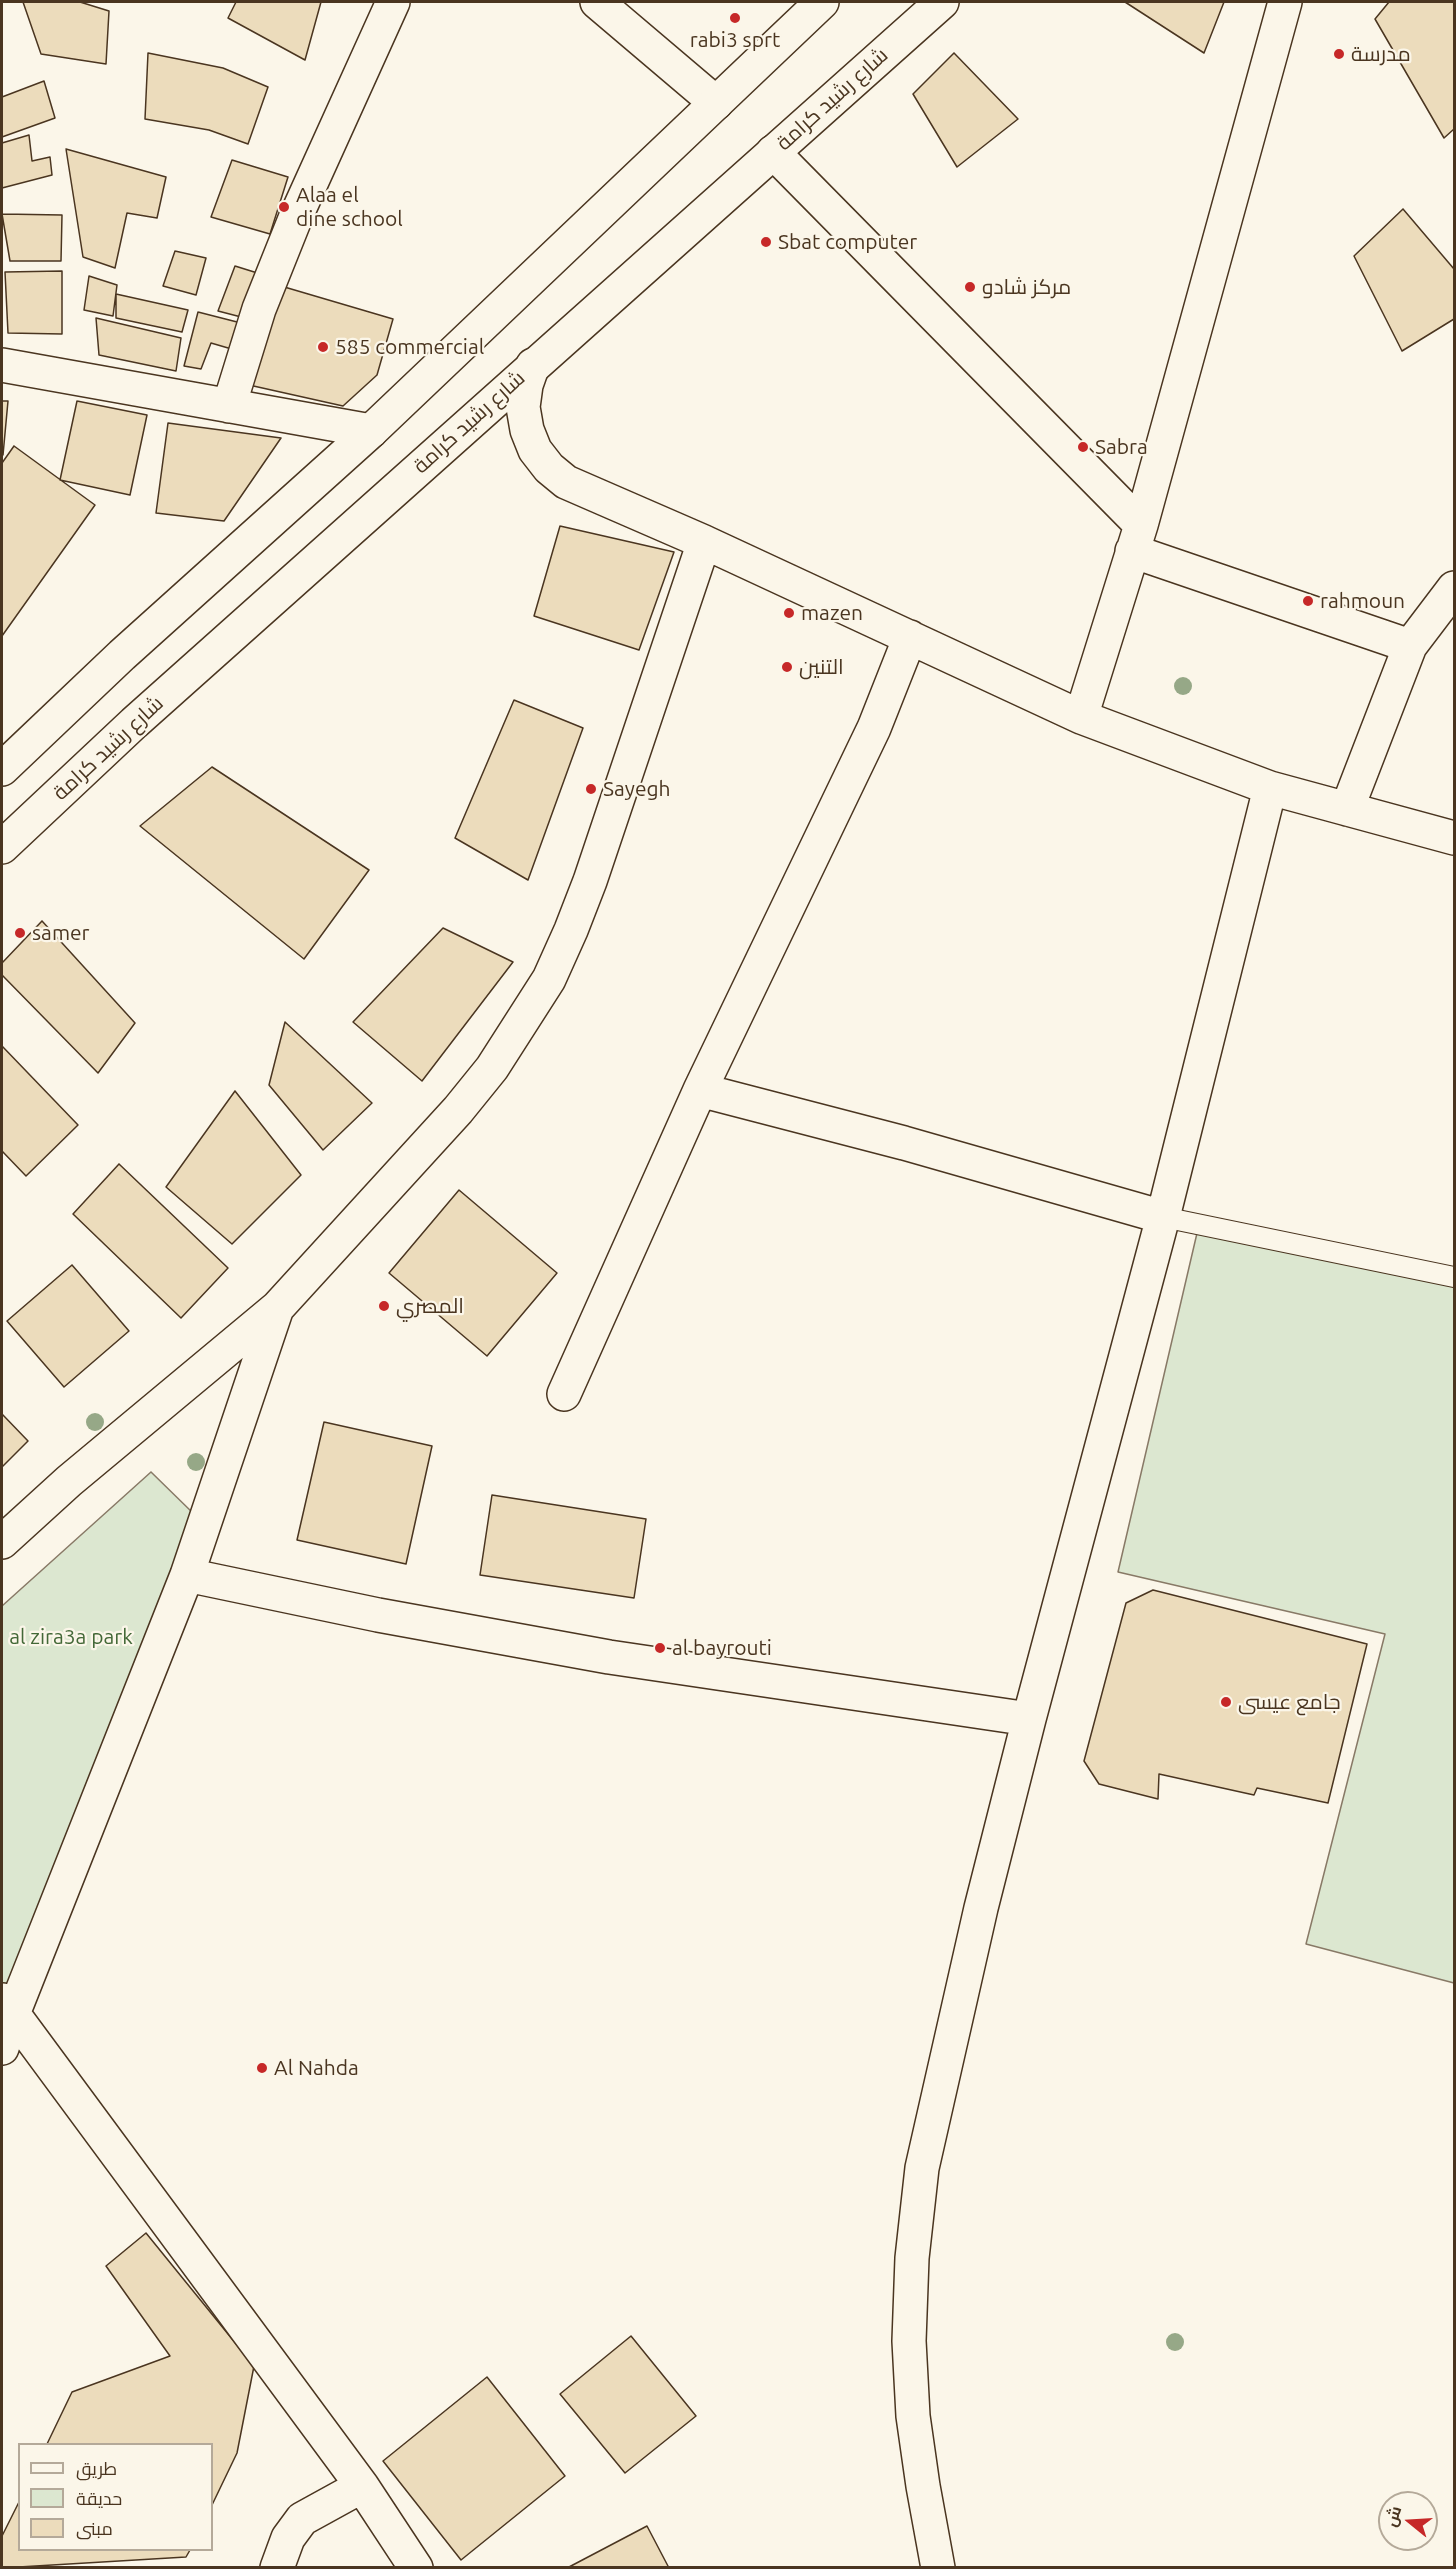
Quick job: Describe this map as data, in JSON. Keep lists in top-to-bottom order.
{
  "streets": {
    "street": ["شارع رشيد كرامة"]
  },
  "parks": ["al zira3a park"],
  "places": [
    "rabi3 sprt",
    "مدرسة",
    "Alaa el dine school",
    "Sbat computer",
    "مركز شادو",
    "585 commercial",
    "Sabra",
    "rahmoun",
    "mazen",
    "التنين",
    "Sayegh",
    "samer",
    "المصري",
    "al bayrouti",
    "جامع عيسى",
    "Al Nahda"
  ],
  "legend": ["طريق", "حديقة", "مبنى"],
  "north": "left"
}
